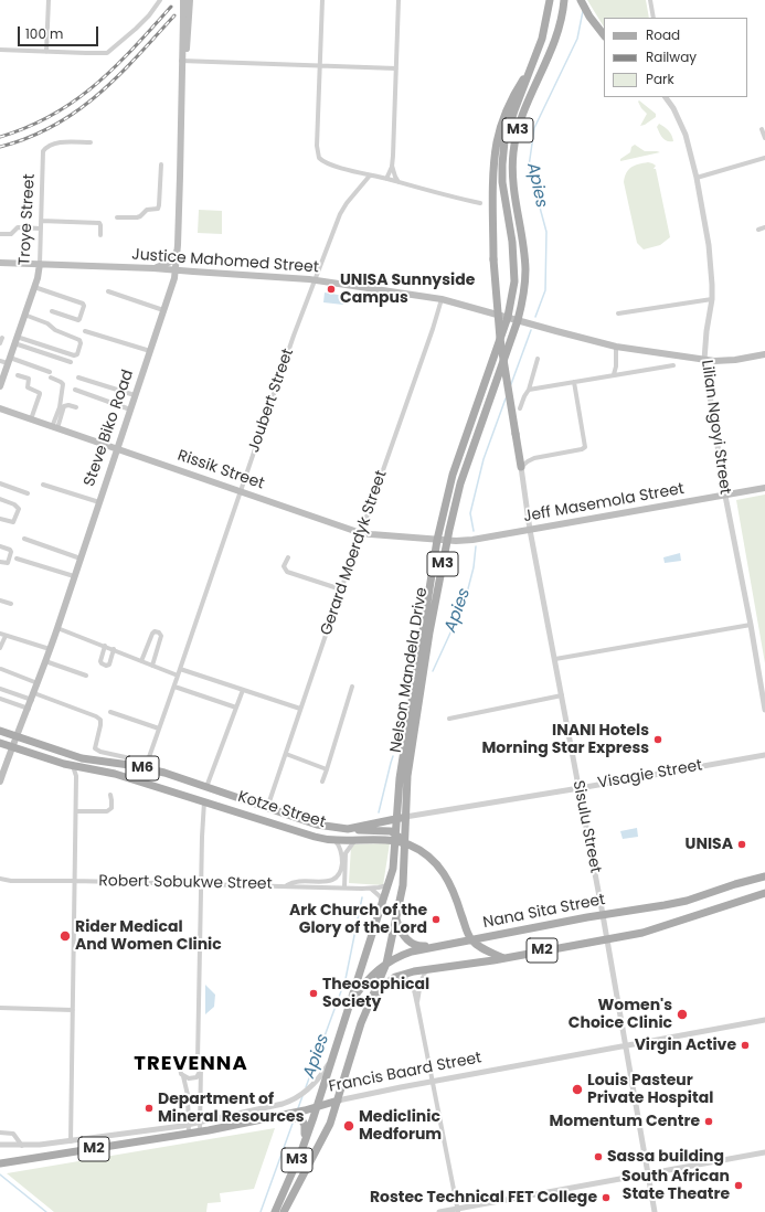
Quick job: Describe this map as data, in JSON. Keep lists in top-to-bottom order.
{
  "streets": {
    "main road": [
      "M3",
      "Troye Street",
      "Justice Mahomed Street",
      "Steve Biko Road",
      "Rissik Street",
      "Jeff Masemola Street",
      "Nelson Mandela Drive",
      "M6",
      "Kotze Street",
      "Nana Sita Street",
      "M2",
      "Francis Baard Street"
    ],
    "street": [
      "Joubert Street",
      "Lilian Ngoyi Street",
      "Gerard Moerdyk Street",
      "Visagie Street",
      "Sisulu Street",
      "Robert Sobukwe Street"
    ]
  },
  "crossings": [
    ["Troye Street", "Justice Mahomed Street"],
    ["Justice Mahomed Street", "Joubert Street"],
    ["Justice Mahomed Street", "Lilian Ngoyi Street"],
    ["Justice Mahomed Street", "Steve Biko Road"],
    ["Justice Mahomed Street", "Gerard Moerdyk Street"],
    ["Justice Mahomed Street", "Nelson Mandela Drive"],
    ["Joubert Street", "Steve Biko Road"],
    ["Joubert Street", "Rissik Street"],
    ["Lilian Ngoyi Street", "Jeff Masemola Street"],
    ["Steve Biko Road", "Rissik Street"],
    ["Steve Biko Road", "Kotze Street"],
    ["Rissik Street", "Jeff Masemola Street"],
    ["Rissik Street", "Gerard Moerdyk Street"],
    ["Rissik Street", "Nelson Mandela Drive"],
    ["Jeff Masemola Street", "Nelson Mandela Drive"],
    ["Jeff Masemola Street", "Sisulu Street"],
    ["Gerard Moerdyk Street", "Kotze Street"],
    ["Nelson Mandela Drive", "Visagie Street"],
    ["Nelson Mandela Drive", "Kotze Street"],
    ["Nelson Mandela Drive", "Robert Sobukwe Street"],
    ["Nelson Mandela Drive", "Nana Sita Street"],
    ["Nelson Mandela Drive", "Francis Baard Street"],
    ["Visagie Street", "Kotze Street"],
    ["Visagie Street", "Sisulu Street"],
    ["Kotze Street", "Nana Sita Street"],
    ["Sisulu Street", "Nana Sita Street"],
    ["Sisulu Street", "M2"],
    ["Sisulu Street", "Francis Baard Street"]
  ],
  "districts": ["TREVENNA"],
  "water": ["Apies"],
  "places": [
    "UNISA Sunnyside Campus",
    "INANI Hotels Morning Star Express",
    "UNISA",
    "Ark Church of the Glory of the Lord",
    "Rider Medical And Women Clinic",
    "Theosophical Society",
    "Women's Choice Clinic",
    "Virgin Active",
    "Louis Pasteur Private Hospital",
    "Department of Mineral Resources",
    "Momentum Centre",
    "Mediclinic Medforum",
    "Sassa building",
    "South African State Theatre",
    "Rostec Technical FET College"
  ],
  "legend": ["Road", "Railway", "Park"],
  "scale_bar": "100 m"
}
